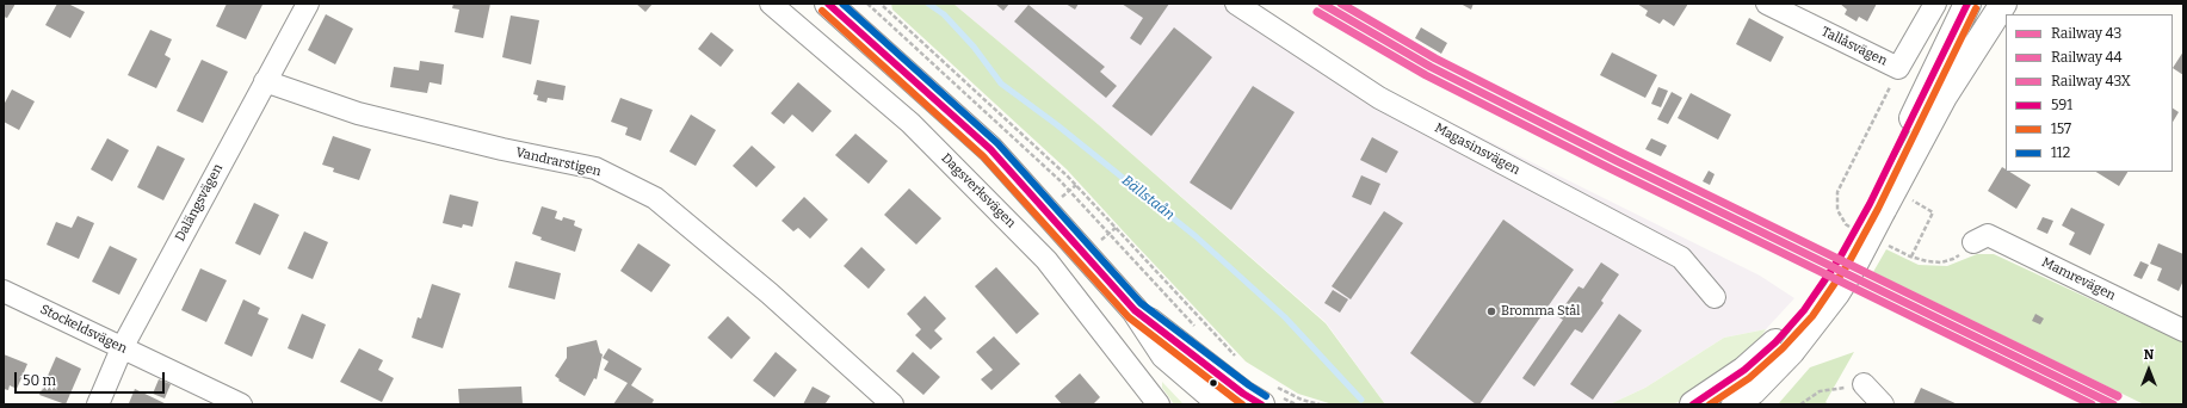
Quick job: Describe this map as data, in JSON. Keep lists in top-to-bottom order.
{
  "streets": {
    "street": [
      "Tallåsvägen",
      "Magasinsvägen",
      "Vandrarstigen",
      "Dagsverksvägen",
      "Dalängsvägen",
      "Mamrevägen",
      "Stockeldsvägen"
    ]
  },
  "crossings": [
    ["Vandrarstigen", "Dalängsvägen"],
    ["Dalängsvägen", "Stockeldsvägen"]
  ],
  "water": ["Bällstaån"],
  "places": ["Bromma Stål"],
  "lines": [
    "rail line 43",
    "rail line 43X",
    "transit line 591",
    "transit line 112",
    "transit line 157",
    "rail line 44"
  ],
  "legend": [
    "Railway 43",
    "Railway 44",
    "Railway 43X",
    "591",
    "157",
    "112"
  ],
  "scale_bar": "50 m",
  "north": "top"
}
